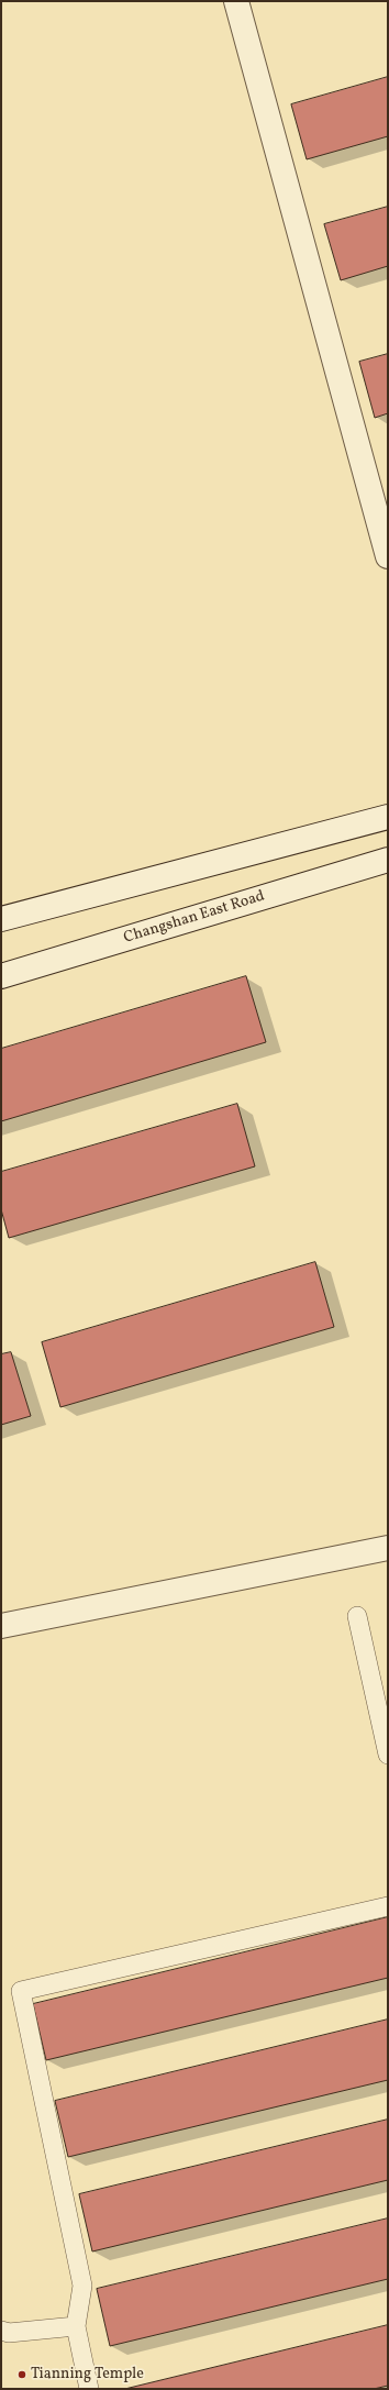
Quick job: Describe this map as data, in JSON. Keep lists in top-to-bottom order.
{
  "streets": {
    "street": ["Changshan East Road"]
  },
  "places": ["Tianning Temple"]
}
